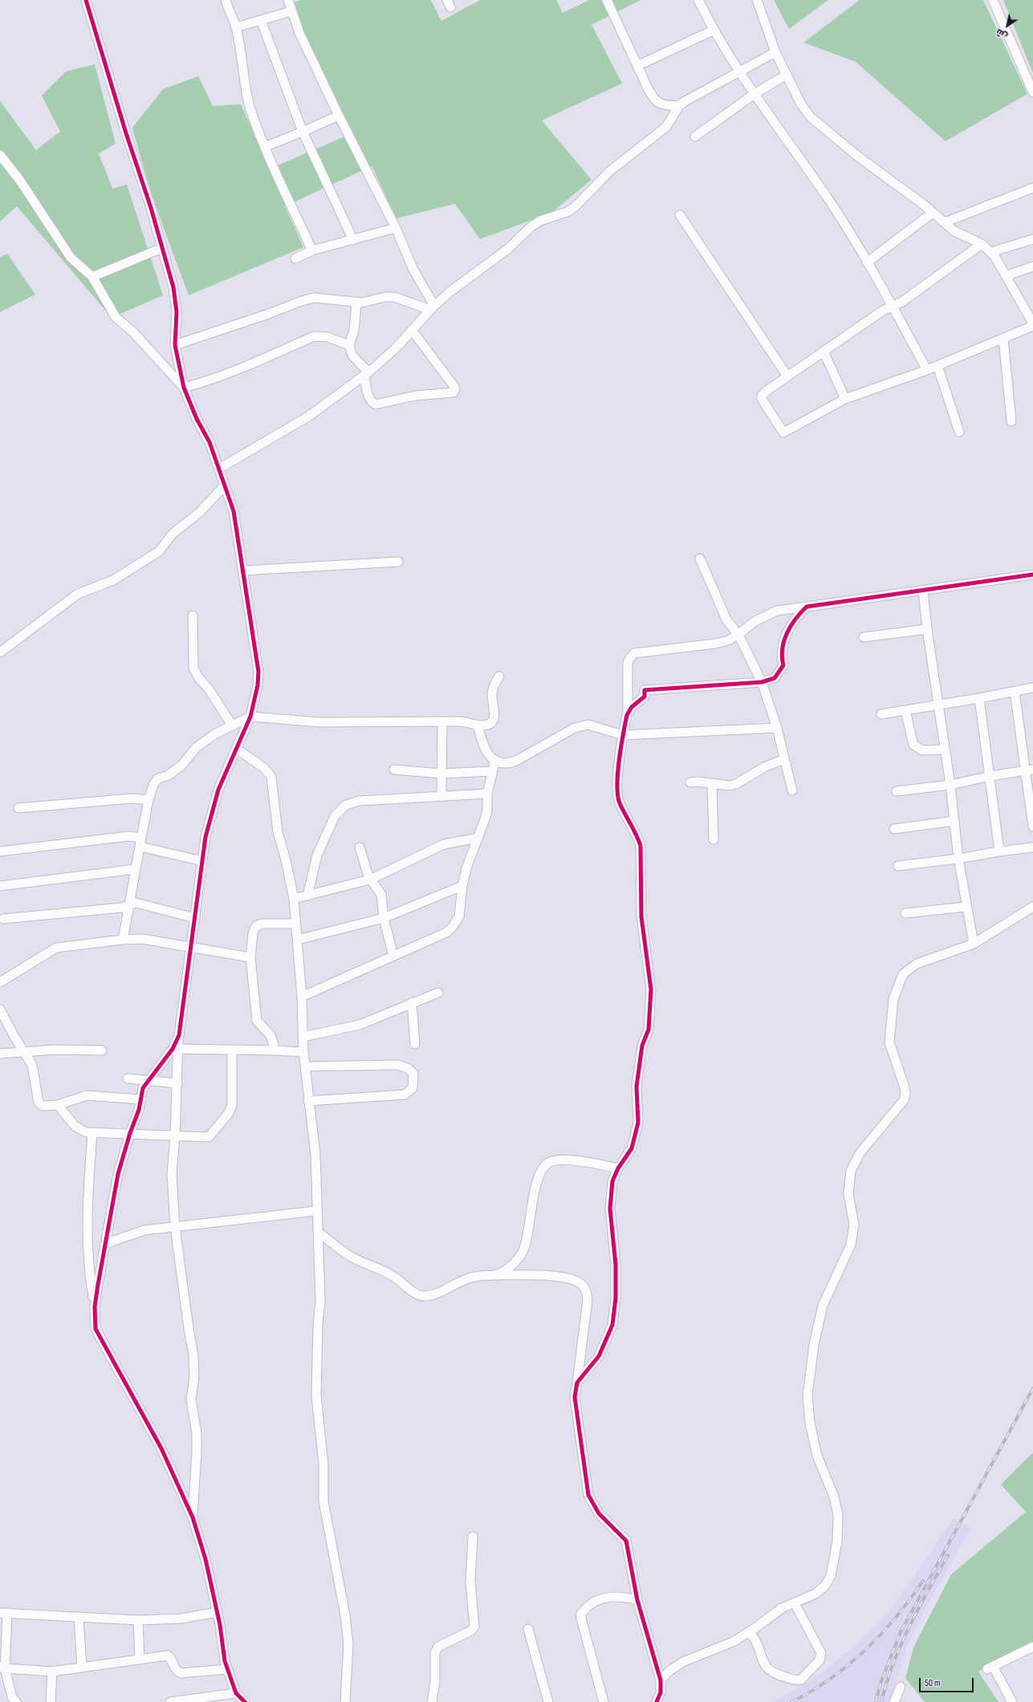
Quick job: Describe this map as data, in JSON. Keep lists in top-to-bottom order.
{
  "scale_bar": "50 m",
  "north": "bottom left"
}
